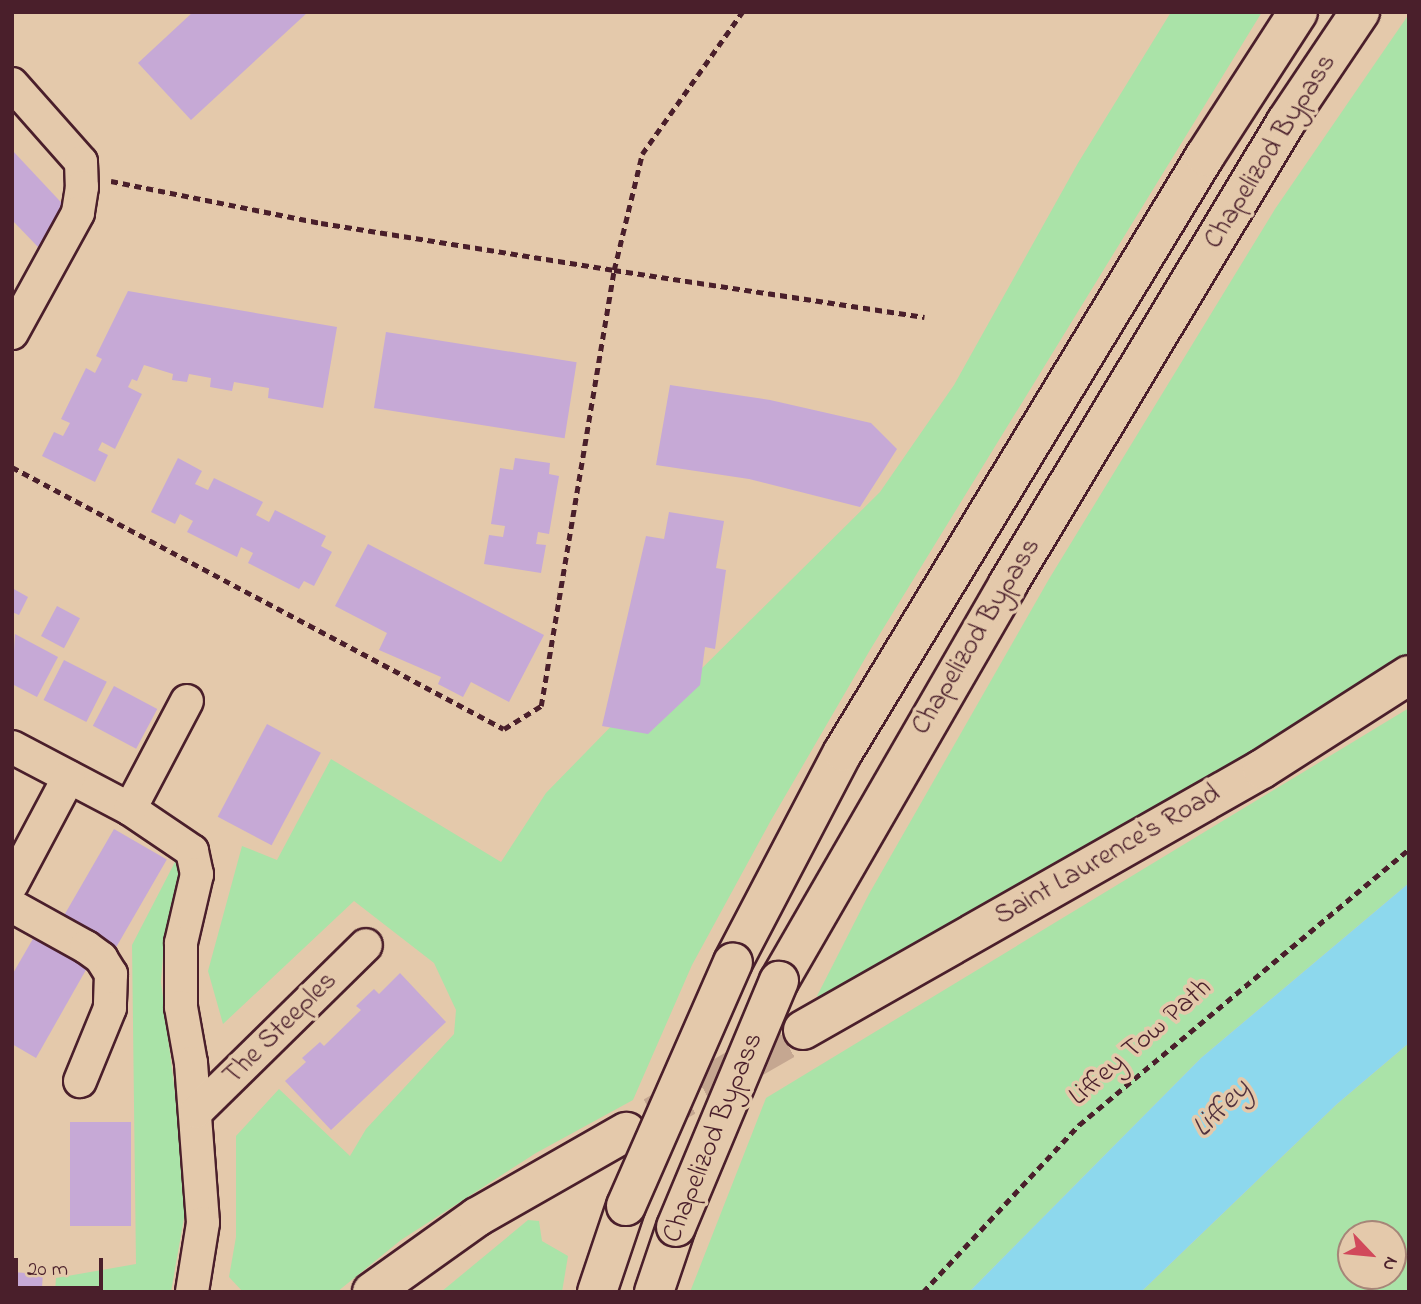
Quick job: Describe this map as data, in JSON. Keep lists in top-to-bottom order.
{
  "streets": {
    "main road": ["Chapelizod Bypass", "Saint Laurence's Road"],
    "street": ["The Steeples"],
    "path": ["Liffey Tow Path"]
  },
  "water": ["Liffey"],
  "scale_bar": "20 m",
  "north": "bottom right"
}
